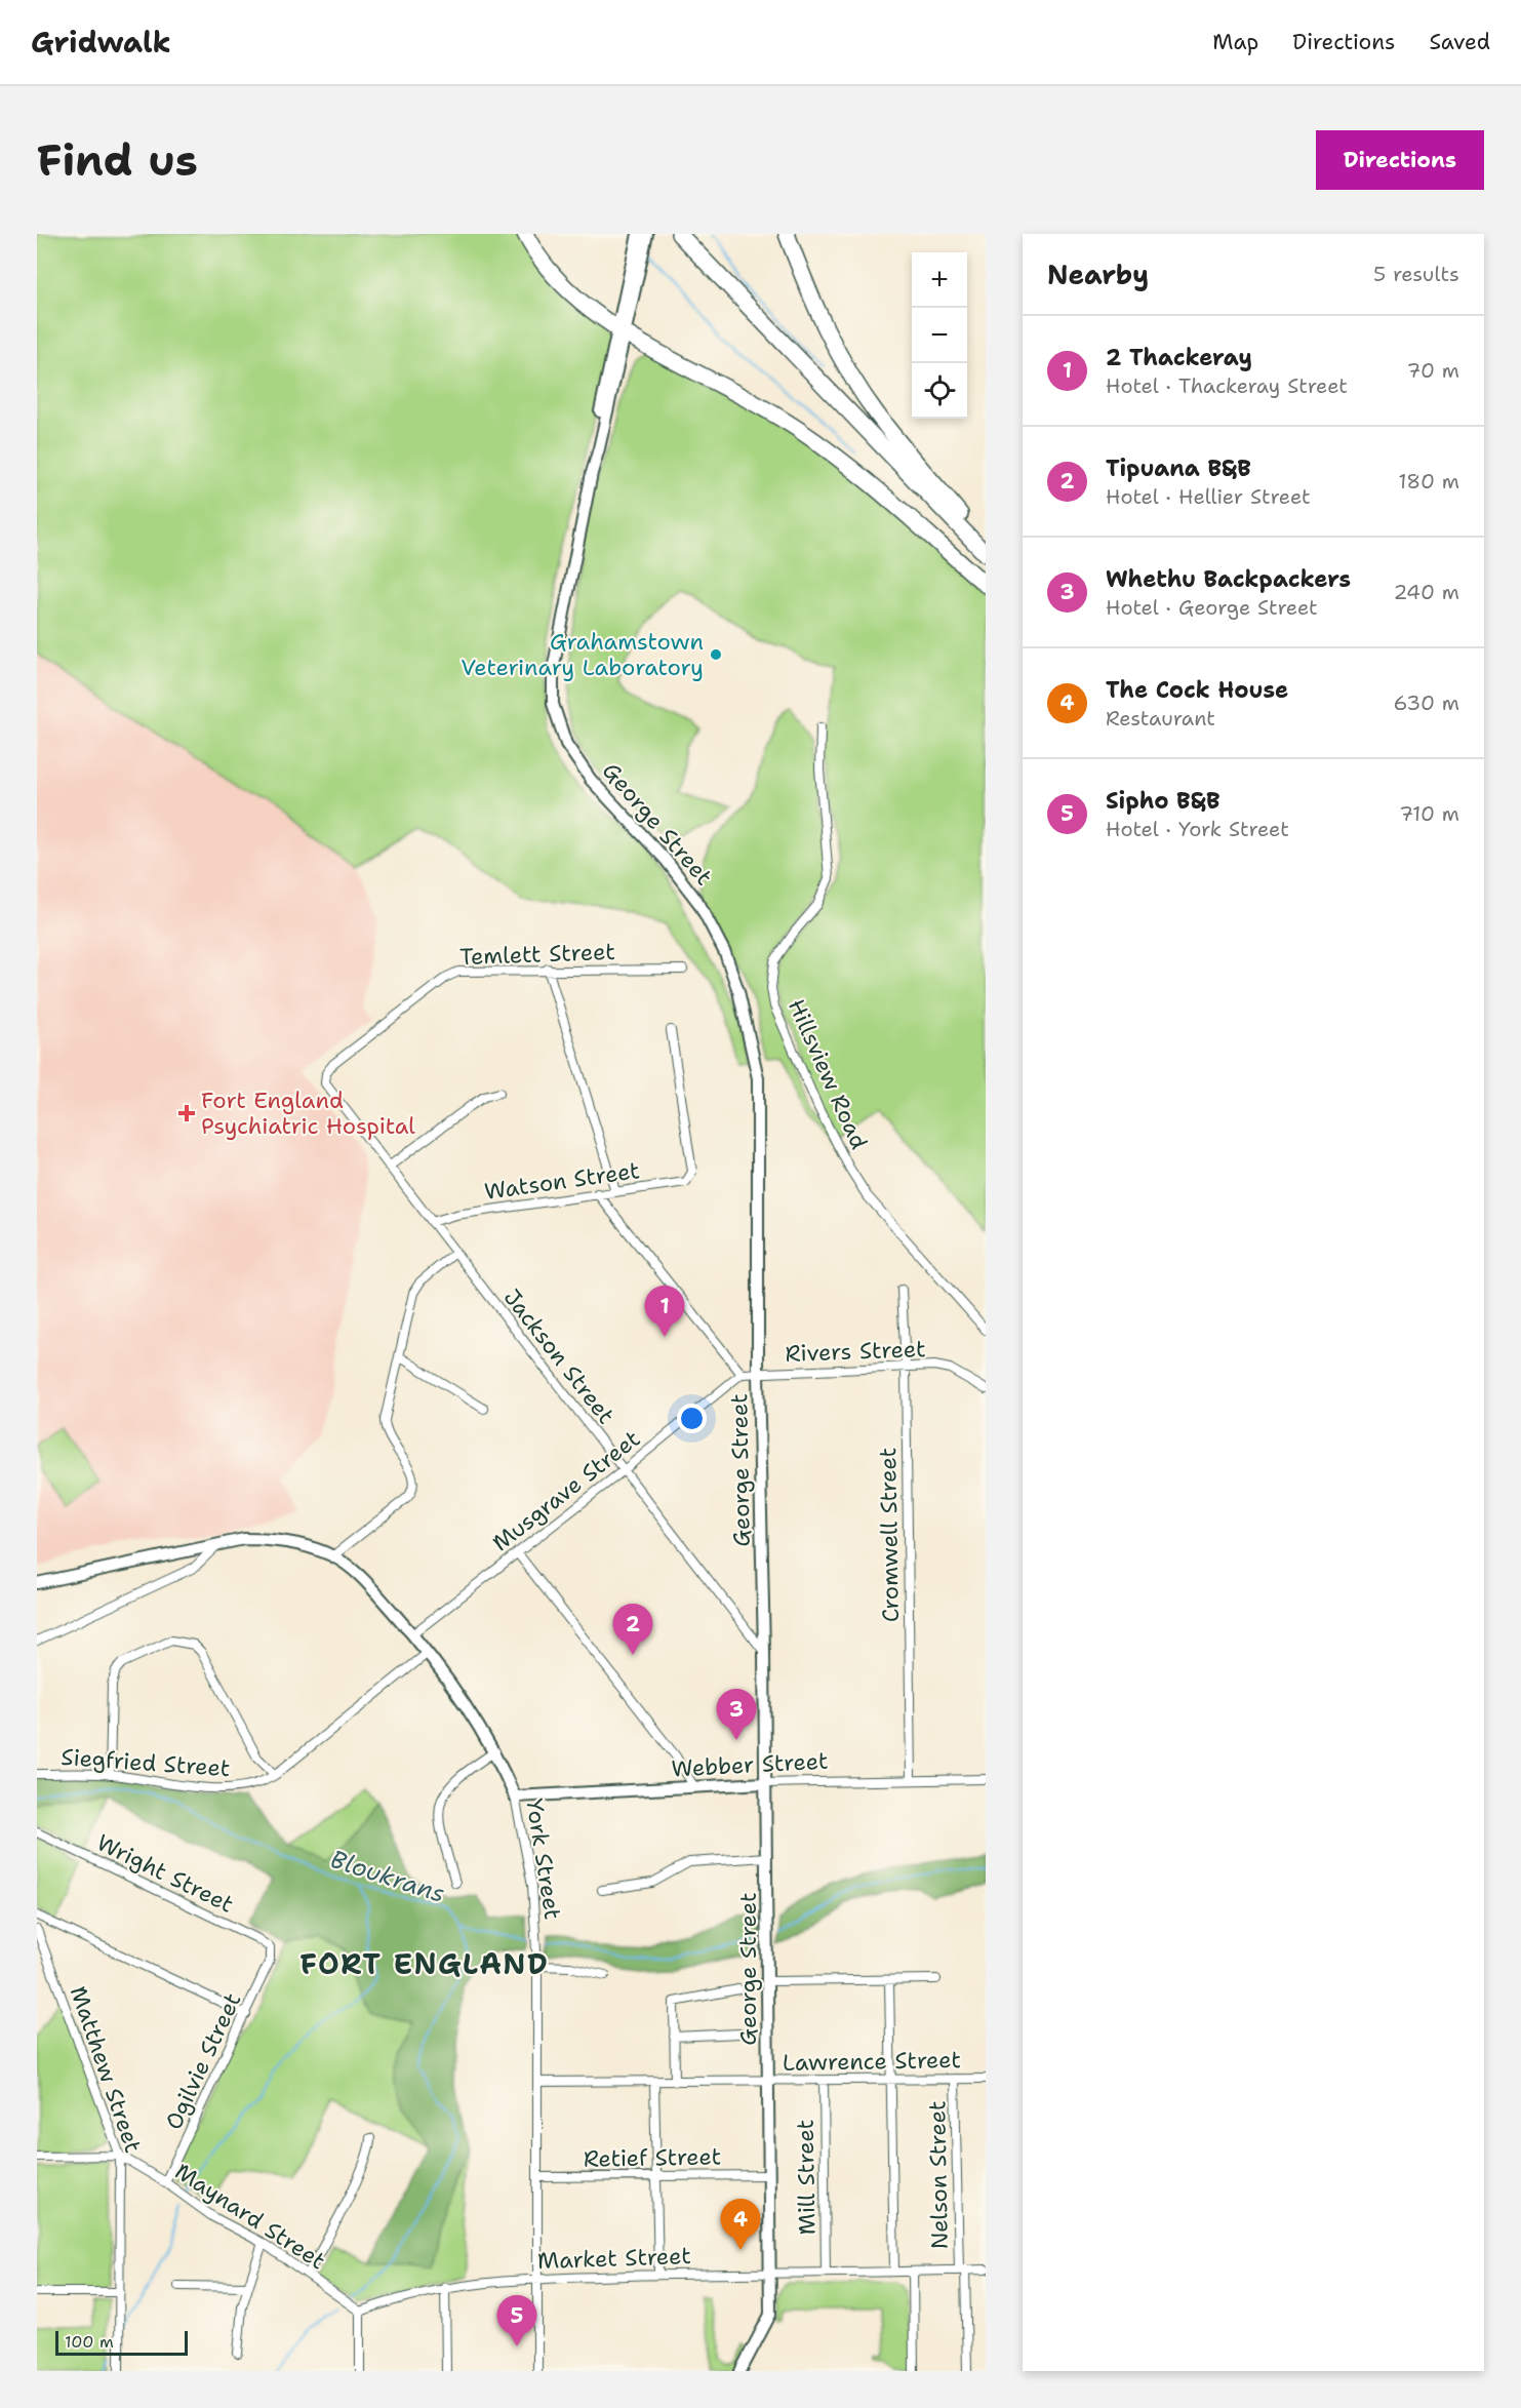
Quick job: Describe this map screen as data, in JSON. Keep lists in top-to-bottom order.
{
  "streets": {
    "main road": ["George Street", "Webber Street", "York Street"],
    "street": [
      "Temlett Street",
      "Hillsview Road",
      "Watson Street",
      "Rivers Street",
      "Jackson Street",
      "Musgrave Street",
      "Cromwell Street",
      "Siegfried Street",
      "Wright Street",
      "Ogilvie Street",
      "Lawrence Street",
      "Matthew Street",
      "Retief Street",
      "Nelson Street",
      "Mill Street",
      "Maynard Street",
      "Market Street"
    ]
  },
  "crossings": [
    ["George Street", "Rivers Street"],
    ["George Street", "Jackson Street"],
    ["George Street", "Webber Street"],
    ["George Street", "Lawrence Street"],
    ["George Street", "Retief Street"],
    ["George Street", "Market Street"],
    ["Temlett Street", "Jackson Street"],
    ["Watson Street", "Jackson Street"],
    ["Rivers Street", "Musgrave Street"],
    ["Rivers Street", "Cromwell Street"],
    ["Jackson Street", "Musgrave Street"],
    ["Musgrave Street", "York Street"],
    ["Cromwell Street", "Webber Street"],
    ["Siegfried Street", "York Street"],
    ["Webber Street", "York Street"],
    ["York Street", "Lawrence Street"],
    ["York Street", "Retief Street"],
    ["York Street", "Market Street"],
    ["Wright Street", "Ogilvie Street"],
    ["Ogilvie Street", "Maynard Street"],
    ["Lawrence Street", "Nelson Street"],
    ["Lawrence Street", "Mill Street"],
    ["Matthew Street", "Maynard Street"],
    ["Nelson Street", "Market Street"],
    ["Mill Street", "Market Street"],
    ["Maynard Street", "Market Street"]
  ],
  "districts": ["FORT ENGLAND"],
  "water": ["Bloukrans"],
  "places": {
    "other": ["Grahamstown Veterinary Laboratory"],
    "health": ["Fort England Psychiatric Hospital"]
  },
  "scale_bar": "100 m",
  "page": {
    "header": "Gridwalk",
    "nav": ["Map", "Directions", "Saved"],
    "buttons": "Directions",
    "title": "Find us",
    "heading": ["Nearby", "5 results"],
    "map_buttons": ["+", "−"],
    "list": [
      {
        "mark": "1",
        "name": "2 Thackeray",
        "note": "Hotel · Thackeray Street",
        "value": "70 m"
      },
      {
        "mark": "2",
        "name": "Tipuana B&B",
        "note": "Hotel · Hellier Street",
        "value": "180 m"
      },
      {
        "mark": "3",
        "name": "Whethu Backpackers",
        "note": "Hotel · George Street",
        "value": "240 m"
      },
      {
        "mark": "4",
        "name": "The Cock House",
        "note": "Restaurant",
        "value": "630 m"
      },
      {
        "mark": "5",
        "name": "Sipho B&B",
        "note": "Hotel · York Street",
        "value": "710 m"
      }
    ],
    "pins": [
      "1",
      "2",
      "3",
      "4",
      "5"
    ],
    "scale": "100 m"
  }
}
